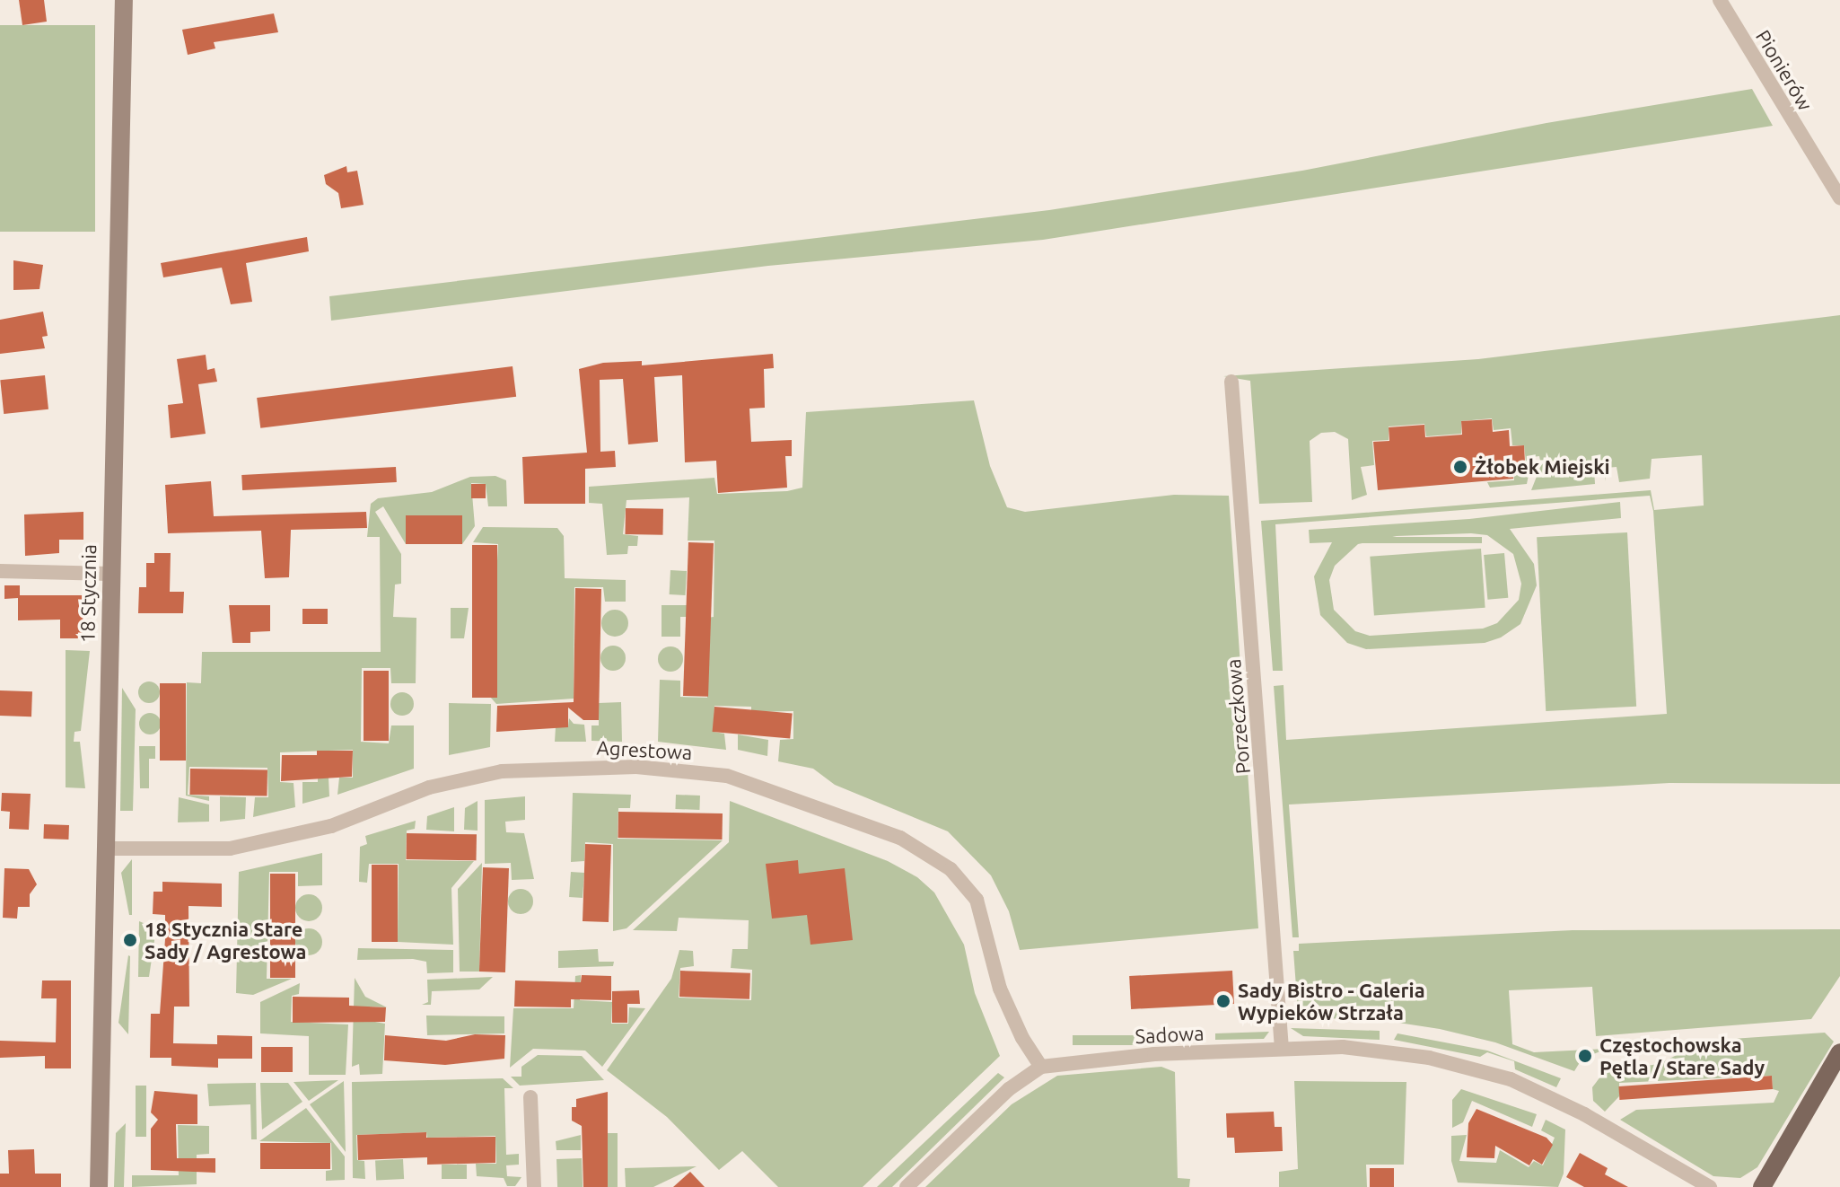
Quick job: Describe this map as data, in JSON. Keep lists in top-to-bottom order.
{
  "streets": {
    "main road": ["18 Stycznia"],
    "street": [
      "Pionierów",
      "Porzeczkowa",
      "Agrestowa",
      "Sadowa"
    ]
  },
  "crossings": [
    ["18 Stycznia", "Agrestowa"],
    ["Porzeczkowa", "Sadowa"],
    ["Agrestowa", "Sadowa"]
  ],
  "places": [
    "Żłobek Miejski",
    "18 Stycznia Stare Sady / Agrestowa",
    "Sady Bistro - Galeria Wypieków Strzała",
    "Częstochowska Pętla / Stare Sady"
  ]
}
